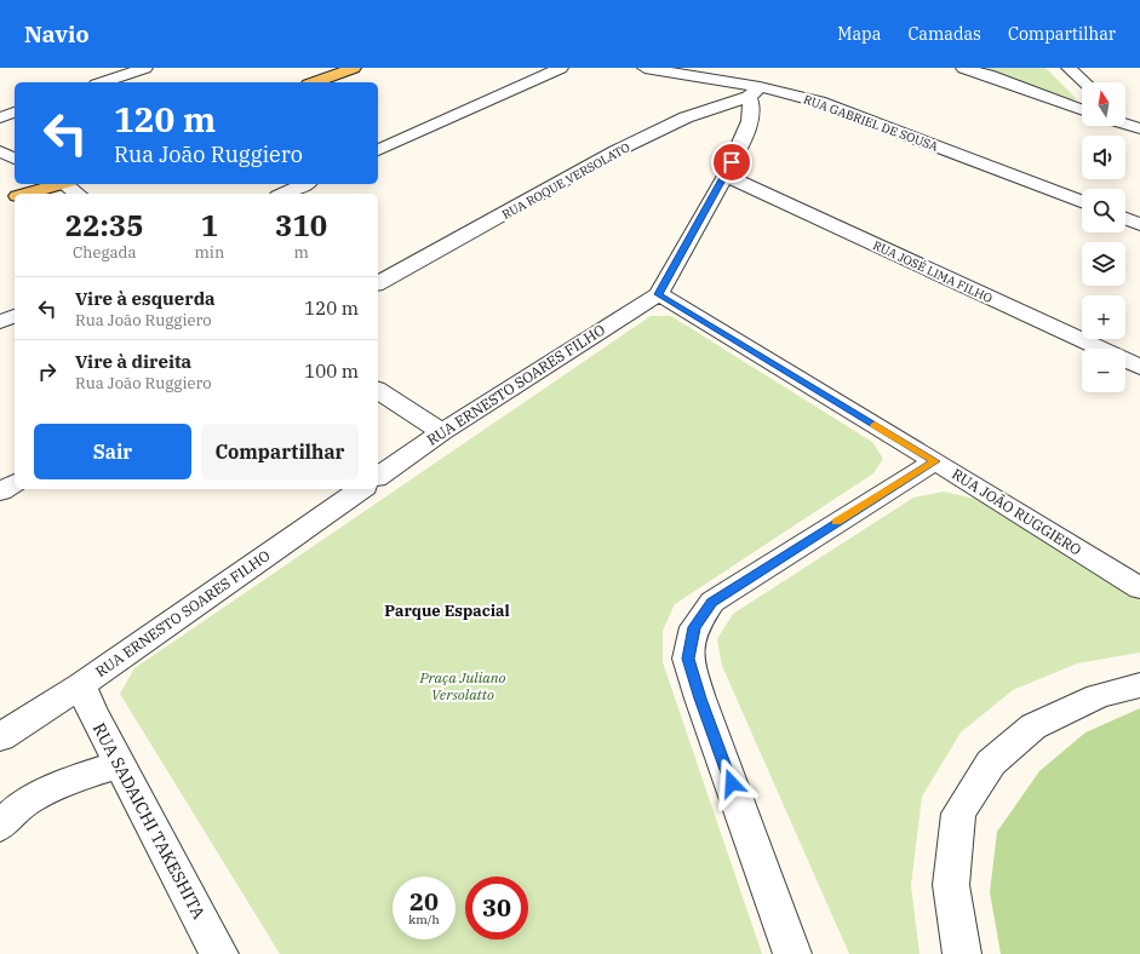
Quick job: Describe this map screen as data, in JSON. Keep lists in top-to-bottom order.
{
  "streets": {
    "street": [
      "RUA GABRIEL DE SOUSA",
      "RUA ROQUE VERSOLATO",
      "RUA JOSÉ LIMA FILHO",
      "RUA ERNESTO SOARES FILHO",
      "RUA JOÃO RUGGIERO",
      "RUA SADAICHI TAKESHITA"
    ]
  },
  "crossings": [
    ["RUA GABRIEL DE SOUSA", "RUA ROQUE VERSOLATO"],
    ["RUA ERNESTO SOARES FILHO", "RUA JOÃO RUGGIERO"],
    ["RUA ERNESTO SOARES FILHO", "RUA SADAICHI TAKESHITA"]
  ],
  "districts": ["Parque Espacial"],
  "parks": ["Praça Juliano Versolatto"],
  "north": "top",
  "page": {
    "header": "Navio",
    "nav": ["Mapa", "Camadas", "Compartilhar"],
    "map_buttons": ["+", "−"],
    "turn": ["120 m", "Rua João Ruggiero"],
    "eta": [
      "22:35",
      "Chegada",
      "1",
      "min",
      "310",
      "m"
    ],
    "list": [
      {
        "name": "Vire à esquerda",
        "note": "Rua João Ruggiero",
        "value": "120 m"
      },
      {
        "name": "Vire à direita",
        "note": "Rua João Ruggiero",
        "value": "100 m"
      }
    ],
    "buttons": ["Sair", "Compartilhar"],
    "speed": "20 km/h",
    "limit": "30"
  }
}
